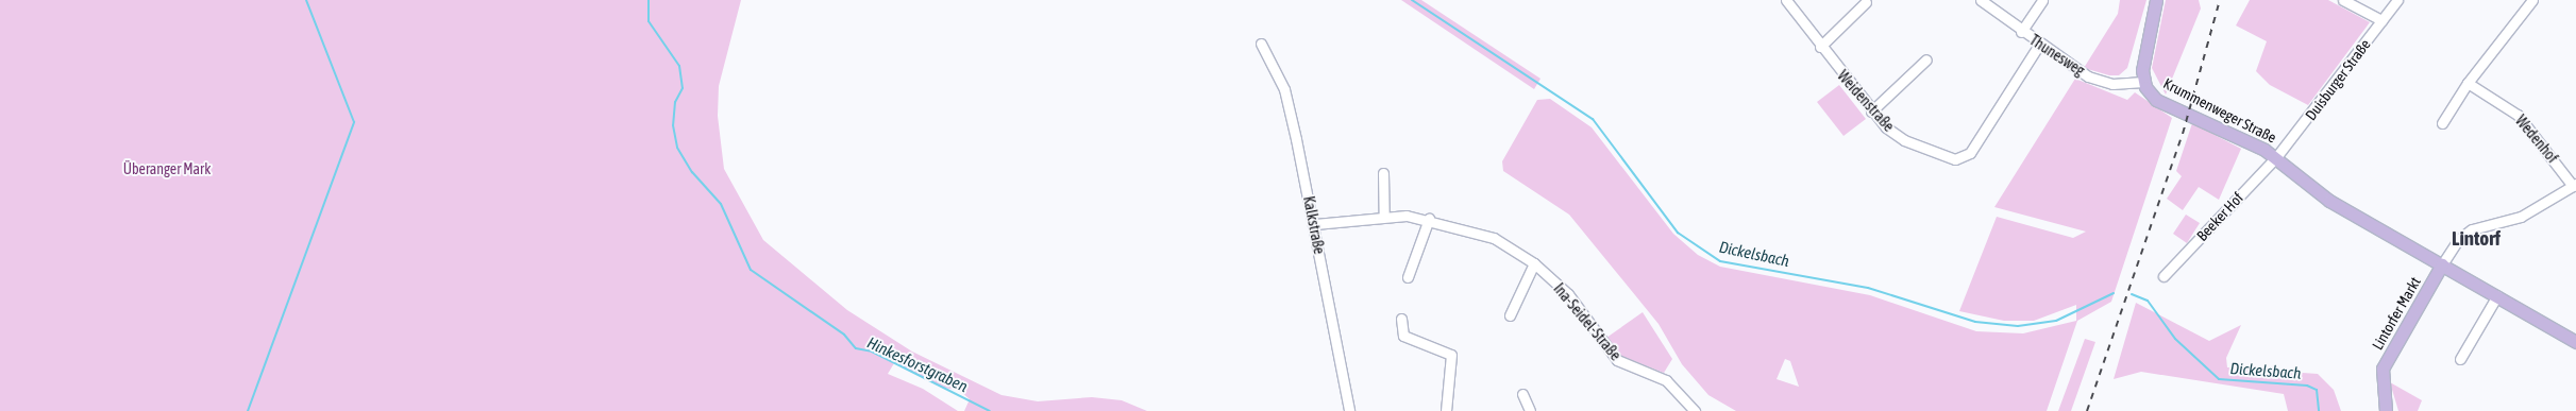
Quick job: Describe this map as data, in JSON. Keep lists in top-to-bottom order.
{
  "streets": {
    "main road": ["Krummenweger Straße", "Lintorfer Markt"],
    "street": [
      "Thunesweg",
      "Duisburger Straße",
      "Weidenstraße",
      "Wedenhof",
      "Beeker Hof",
      "Kalkstraße",
      "Ina-Seidel-Straße"
    ]
  },
  "crossings": [
    ["Thunesweg", "Weidenstraße"],
    ["Thunesweg", "Krummenweger Straße"],
    ["Duisburger Straße", "Krummenweger Straße"],
    ["Duisburger Straße", "Beeker Hof"],
    ["Krummenweger Straße", "Beeker Hof"],
    ["Krummenweger Straße", "Lintorfer Markt"],
    ["Kalkstraße", "Ina-Seidel-Straße"]
  ],
  "districts": ["Lintorf"],
  "water": ["Dickelsbach", "Hinkesforstgraben"],
  "parks": ["Überanger Mark"]
}
